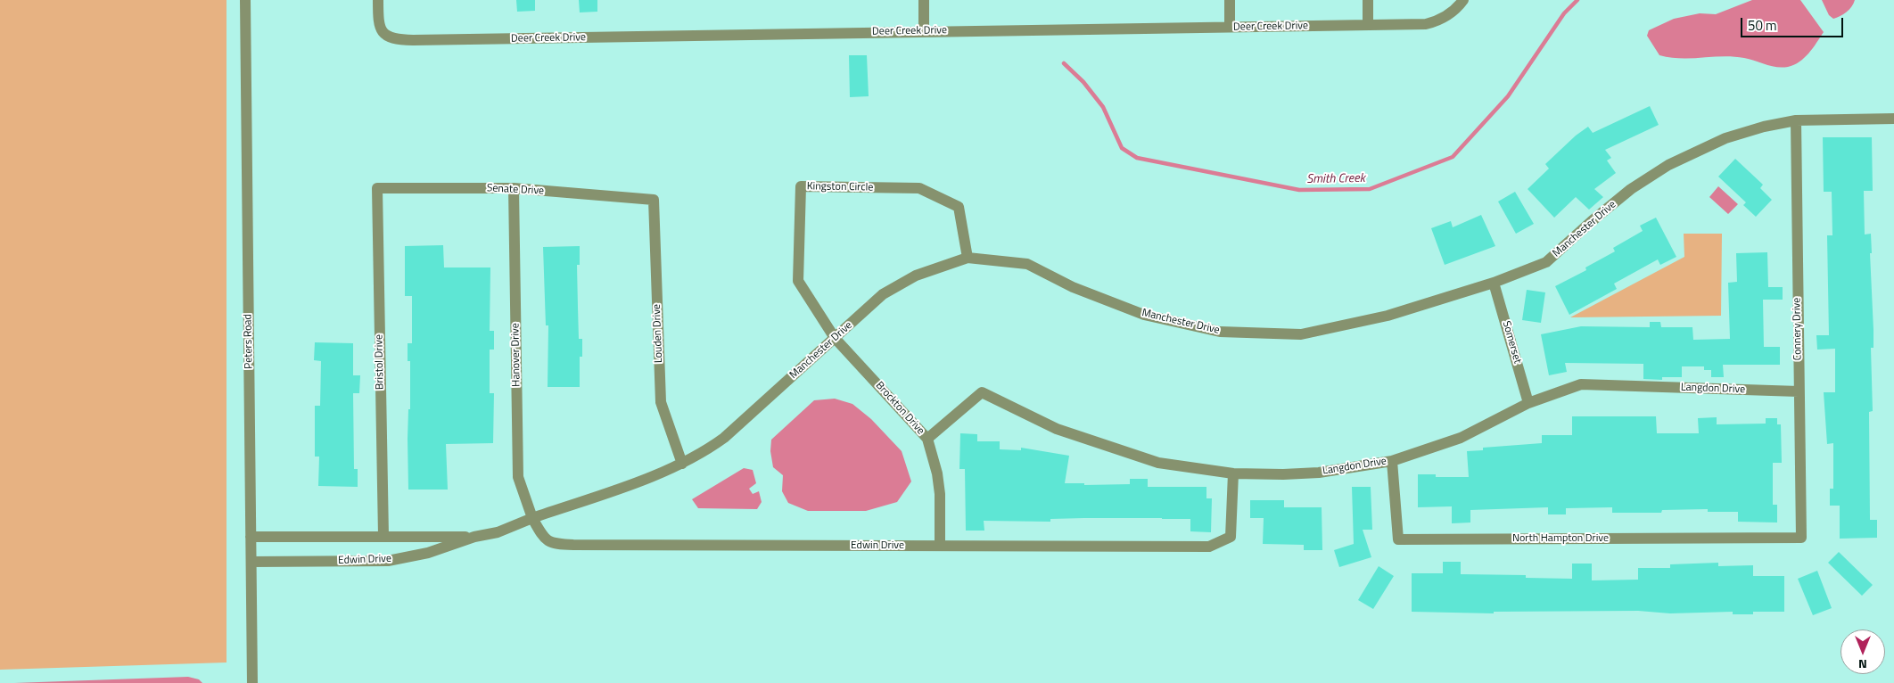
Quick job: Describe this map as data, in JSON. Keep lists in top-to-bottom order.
{
  "streets": {
    "street": [
      "Deer Creek Drive",
      "Kingston Circle",
      "Senate Drive",
      "Manchester Drive",
      "Connery Drive",
      "Louden Drive",
      "Peters Road",
      "Somerset",
      "Hanover Drive",
      "Bristol Drive",
      "Langdon Drive",
      "Brockton Drive",
      "North Hampton Drive",
      "Edwin Drive"
    ]
  },
  "crossings": [
    ["Kingston Circle", "Manchester Drive"],
    ["Kingston Circle", "Brockton Drive"],
    ["Senate Drive", "Louden Drive"],
    ["Senate Drive", "Hanover Drive"],
    ["Senate Drive", "Bristol Drive"],
    ["Manchester Drive", "Connery Drive"],
    ["Manchester Drive", "Louden Drive"],
    ["Manchester Drive", "Somerset"],
    ["Manchester Drive", "Hanover Drive"],
    ["Manchester Drive", "Brockton Drive"],
    ["Manchester Drive", "Edwin Drive"],
    ["Connery Drive", "Langdon Drive"],
    ["Connery Drive", "North Hampton Drive"],
    ["Peters Road", "Edwin Drive"],
    ["Somerset", "Langdon Drive"],
    ["Hanover Drive", "Edwin Drive"],
    ["Bristol Drive", "Edwin Drive"],
    ["Langdon Drive", "Brockton Drive"],
    ["Langdon Drive", "North Hampton Drive"],
    ["Langdon Drive", "Edwin Drive"],
    ["Brockton Drive", "Edwin Drive"]
  ],
  "water": ["Smith Creek"],
  "scale_bar": "50 m",
  "north": "bottom"
}
